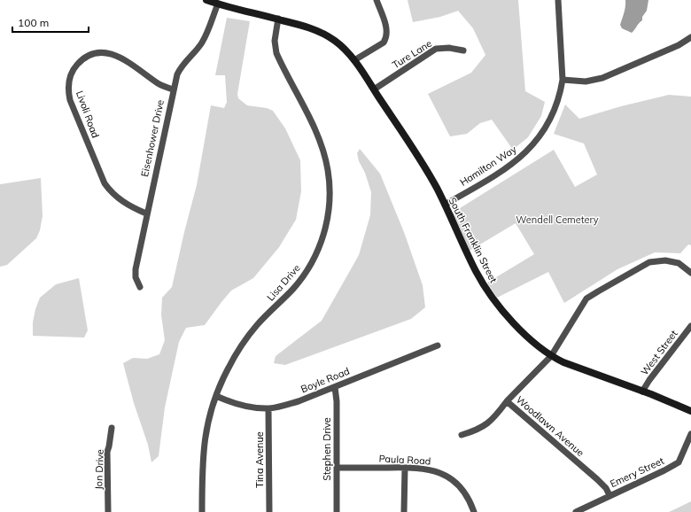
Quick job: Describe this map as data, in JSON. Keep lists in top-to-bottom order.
{
  "streets": {
    "main road": ["South Franklin Street"],
    "street": [
      "Ture Lane",
      "Livoli Road",
      "Eisenhower Drive",
      "Hamilton Way",
      "Lisa Drive",
      "West Street",
      "Boyle Road",
      "Woodlawn Avenue",
      "Stephen Drive",
      "Tina Avenue",
      "Paula Road",
      "Jon Drive",
      "Emery Street"
    ]
  },
  "crossings": [
    ["Ture Lane", "South Franklin Street"],
    ["Livoli Road", "Eisenhower Drive"],
    ["Eisenhower Drive", "South Franklin Street"],
    ["Hamilton Way", "South Franklin Street"],
    ["South Franklin Street", "Lisa Drive"],
    ["South Franklin Street", "West Street"],
    ["South Franklin Street", "Woodlawn Avenue"],
    ["Lisa Drive", "Boyle Road"],
    ["Boyle Road", "Stephen Drive"],
    ["Boyle Road", "Tina Avenue"],
    ["Woodlawn Avenue", "Emery Street"],
    ["Stephen Drive", "Paula Road"]
  ],
  "parks": ["Wendell Cemetery"],
  "scale_bar": "100 m"
}
